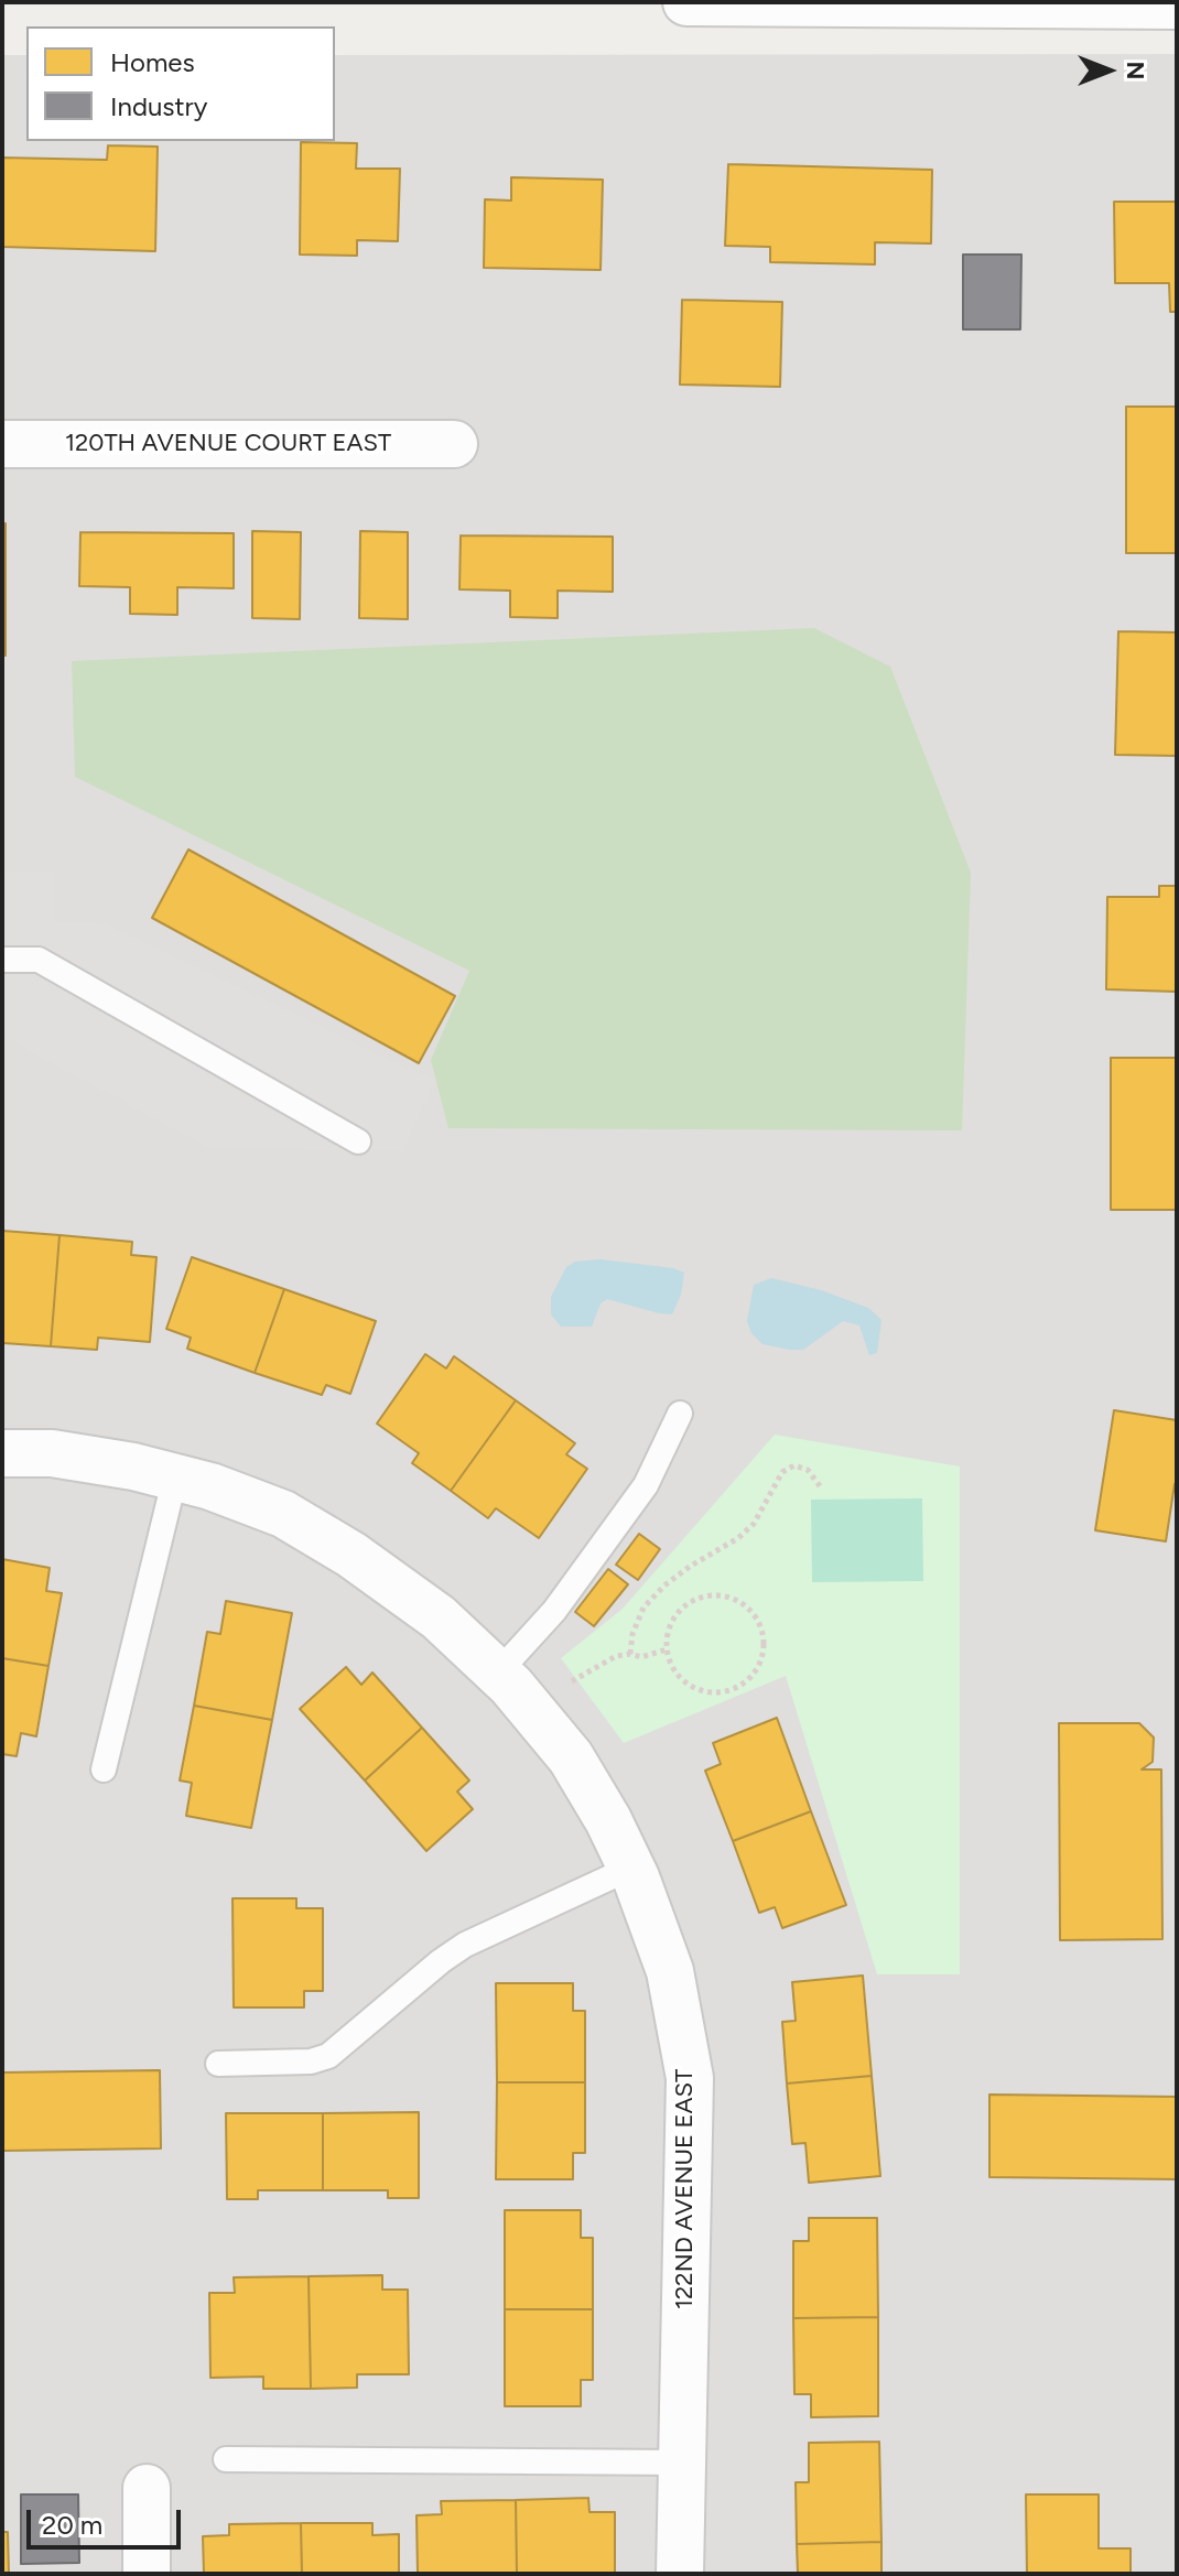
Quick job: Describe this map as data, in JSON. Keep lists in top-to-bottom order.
{
  "streets": {
    "street": ["120TH AVENUE COURT EAST", "122ND AVENUE EAST"]
  },
  "legend": ["Homes", "Industry"],
  "scale_bar": "20 m",
  "north": "right"
}
